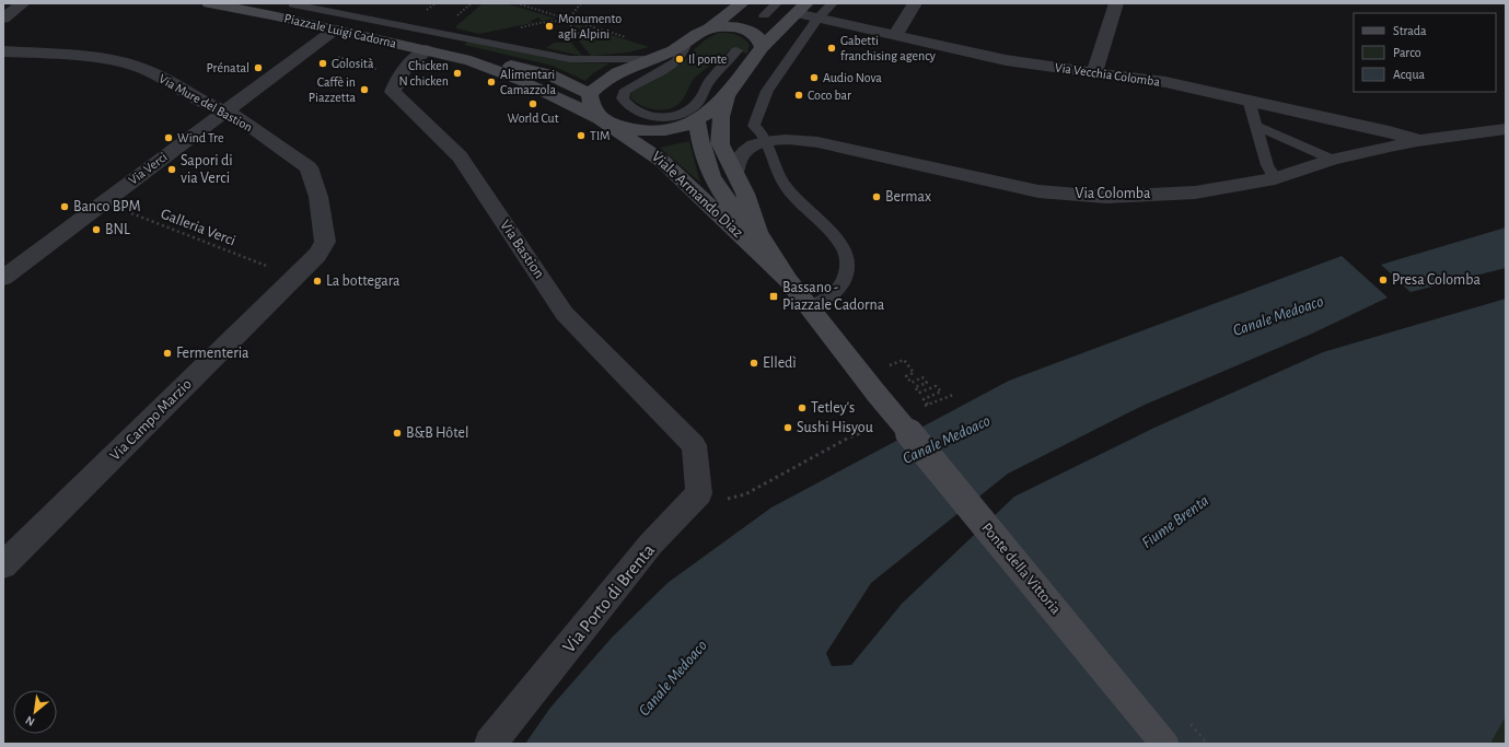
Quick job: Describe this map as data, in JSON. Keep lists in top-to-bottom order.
{
  "streets": {
    "main road": ["Piazzale Luigi Cadorna", "Viale Armando Diaz", "Ponte della Vittoria"],
    "street": [
      "Via Vecchia Colomba",
      "Via Mure del Bastion",
      "Via Verci",
      "Via Colomba",
      "Via Bastion",
      "Via Campo Marzio",
      "Via Porto di Brenta"
    ],
    "path": ["Galleria Verci"]
  },
  "crossings": [
    ["Piazzale Luigi Cadorna", "Via Vecchia Colomba"],
    ["Piazzale Luigi Cadorna", "Via Verci"],
    ["Piazzale Luigi Cadorna", "Viale Armando Diaz"],
    ["Piazzale Luigi Cadorna", "Via Bastion"],
    ["Via Vecchia Colomba", "Via Colomba"],
    ["Via Mure del Bastion", "Via Verci"],
    ["Via Mure del Bastion", "Via Campo Marzio"],
    ["Via Verci", "Galleria Verci"],
    ["Via Colomba", "Viale Armando Diaz"],
    ["Viale Armando Diaz", "Ponte della Vittoria"],
    ["Via Bastion", "Via Porto di Brenta"]
  ],
  "water": ["Canale Medoaco", "Fiume Brenta"],
  "places": {
    "other": [
      "Monumento agli Alpini",
      "Gabetti franchising agency",
      "Il ponte",
      "Golosità",
      "Prénatal",
      "Chicken N chicken",
      "Audio Nova",
      "Alimentari Camazzola",
      "Caffè in Piazzetta",
      "Coco bar",
      "World Cut",
      "TIM",
      "Wind Tre",
      "Sapori di via Verci",
      "Bermax",
      "Banco BPM",
      "BNL",
      "Presa Colomba",
      "La bottegara",
      "Fermenteria",
      "Elledì",
      "Tetley's",
      "Sushi Hisyou",
      "B&B Hôtel"
    ],
    "transit": ["Bassano - Piazzale Cadorna"]
  },
  "legend": ["Strada", "Parco", "Acqua"],
  "north": "bottom left"
}
